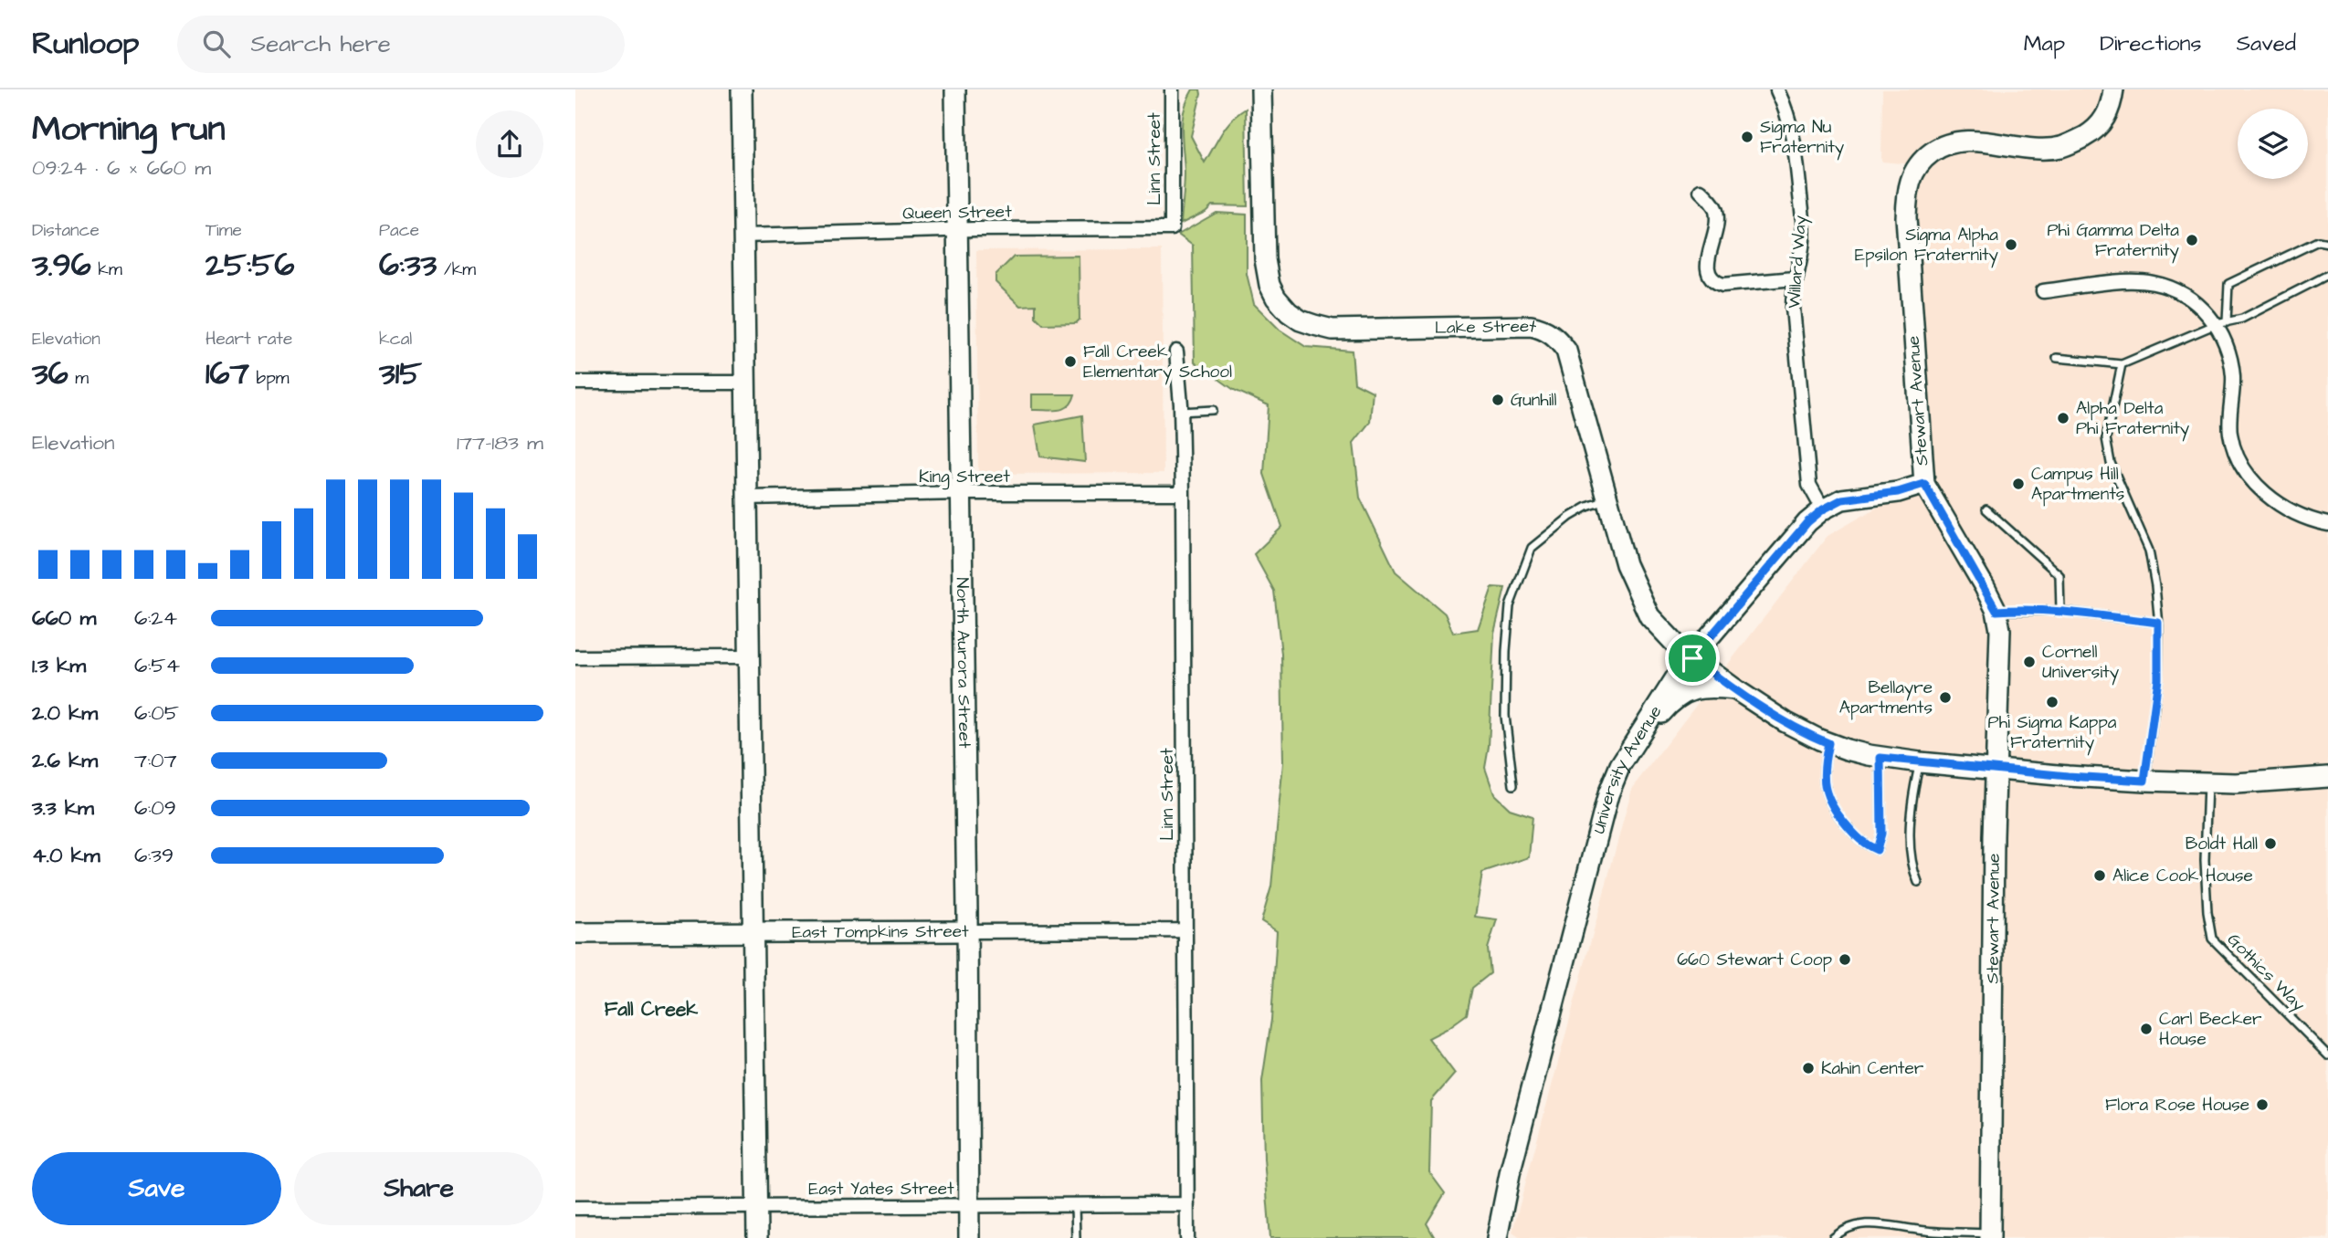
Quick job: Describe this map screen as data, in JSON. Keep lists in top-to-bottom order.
{
  "streets": {
    "street": [
      "Linn Street",
      "Queen Street",
      "Willard Way",
      "Lake Street",
      "Stewart Avenue",
      "King Street",
      "North Aurora Street",
      "University Avenue",
      "East Tompkins Street",
      "East Yates Street"
    ],
    "lane": ["Gothics Way"]
  },
  "crossings": [
    ["Linn Street", "Queen Street"],
    ["Linn Street", "King Street"],
    ["Linn Street", "East Tompkins Street"],
    ["Linn Street", "East Yates Street"],
    ["Queen Street", "North Aurora Street"],
    ["Lake Street", "University Avenue"],
    ["King Street", "North Aurora Street"],
    ["North Aurora Street", "East Tompkins Street"],
    ["North Aurora Street", "East Yates Street"]
  ],
  "districts": ["Fall Creek"],
  "places": [
    "Sigma Nu Fraternity",
    "Phi Gamma Delta Fraternity",
    "Sigma Alpha Epsilon Fraternity",
    "Fall Creek Elementary School",
    "Gunhill",
    "Alpha Delta Phi Fraternity",
    "Campus Hill Apartments",
    "Cornell University",
    "Bellayre Apartments",
    "Phi Sigma Kappa Fraternity",
    "Boldt Hall",
    "Alice Cook House",
    "660 Stewart Coop",
    "Carl Becker House",
    "Kahin Center",
    "Flora Rose House"
  ],
  "page": {
    "header": "Runloop",
    "search": "Search here",
    "nav": ["Map", "Directions", "Saved"],
    "heading": ["Morning run", "09:24 · 6 × 660 m"],
    "stats": [
      ["Distance", "3.96 km"],
      ["Time", "25:56"],
      ["Pace", "6:33 /km"],
      ["Elevation", "36 m"],
      ["Heart rate", "167 bpm"],
      ["kcal", "315"]
    ],
    "chart": ["Elevation", "177–183 m"],
    "list": [
      {
        "name": "660 m",
        "note": "6:24"
      },
      {
        "name": "1.3 km",
        "note": "6:54"
      },
      {
        "name": "2.0 km",
        "note": "6:05"
      },
      {
        "name": "2.6 km",
        "note": "7:07"
      },
      {
        "name": "3.3 km",
        "note": "6:09"
      },
      {
        "name": "4.0 km",
        "note": "6:39"
      }
    ],
    "buttons": ["Save", "Share"]
  }
}
